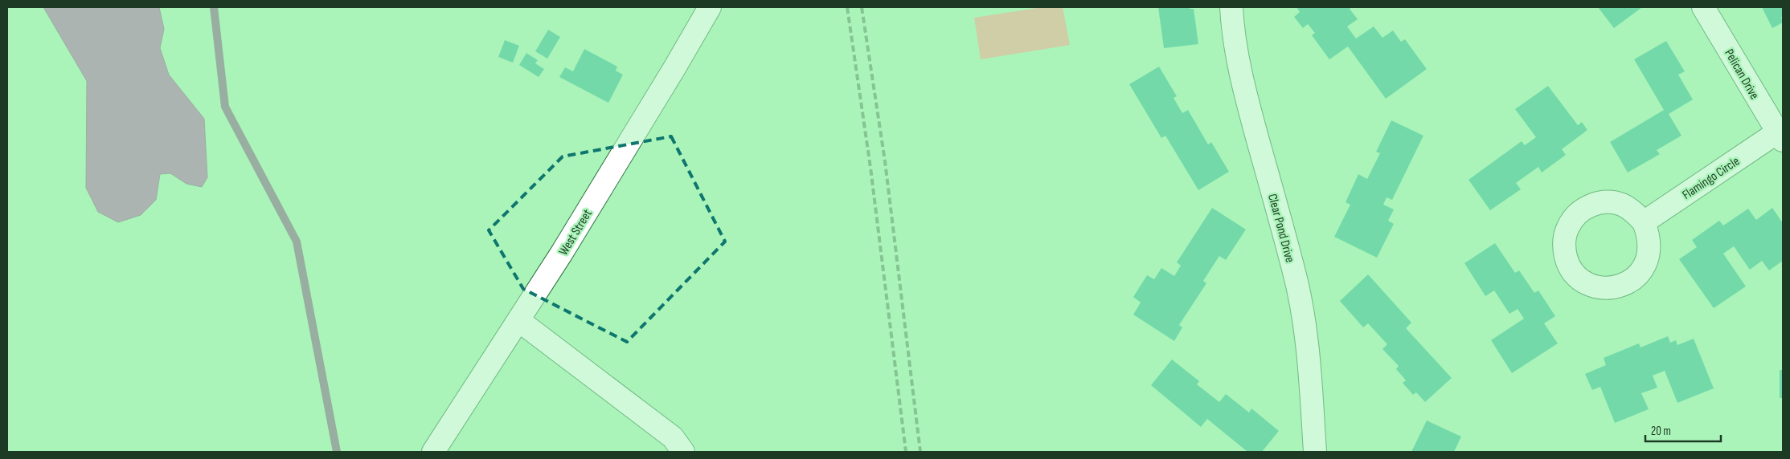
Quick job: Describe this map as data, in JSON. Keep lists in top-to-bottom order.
{
  "streets": {
    "street": [
      "Pelican Drive",
      "Flamingo Circle",
      "Clear Pond Drive",
      "West Street"
    ]
  },
  "crossings": [
    ["Pelican Drive", "Flamingo Circle"]
  ],
  "scale_bar": "20 m"
}
